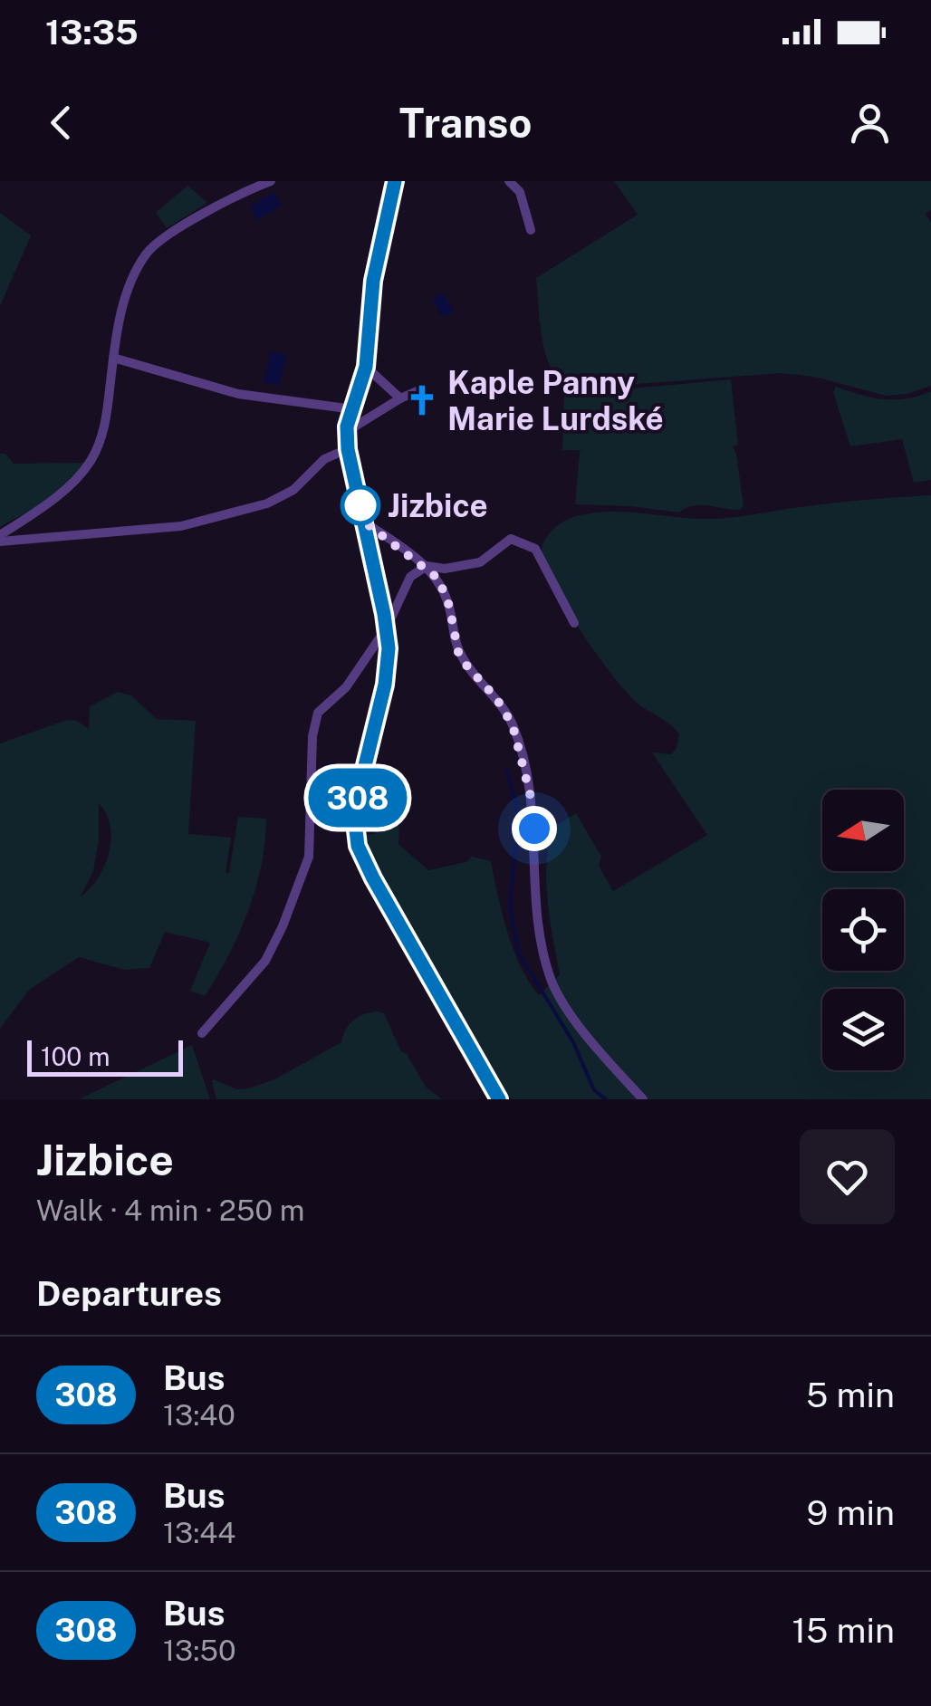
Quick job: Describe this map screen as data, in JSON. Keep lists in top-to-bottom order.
{
  "places": {
    "church": ["Kaple Panny Marie Lurdské"],
    "other": ["Jizbice"]
  },
  "lines": ["bus line 308"],
  "scale_bar": "100 m",
  "north": "left",
  "page": {
    "status": "13:35",
    "header": "Transo",
    "on_map": "308",
    "scale": "100 m",
    "heading": [
      ["Jizbice", "Walk · 4 min · 250 m"],
      "Departures"
    ],
    "list": [
      {
        "mark": "308",
        "name": "Bus",
        "note": "13:40",
        "value": "5 min"
      },
      {
        "mark": "308",
        "name": "Bus",
        "note": "13:44",
        "value": "9 min"
      },
      {
        "mark": "308",
        "name": "Bus",
        "note": "13:50",
        "value": "15 min"
      }
    ]
  }
}
